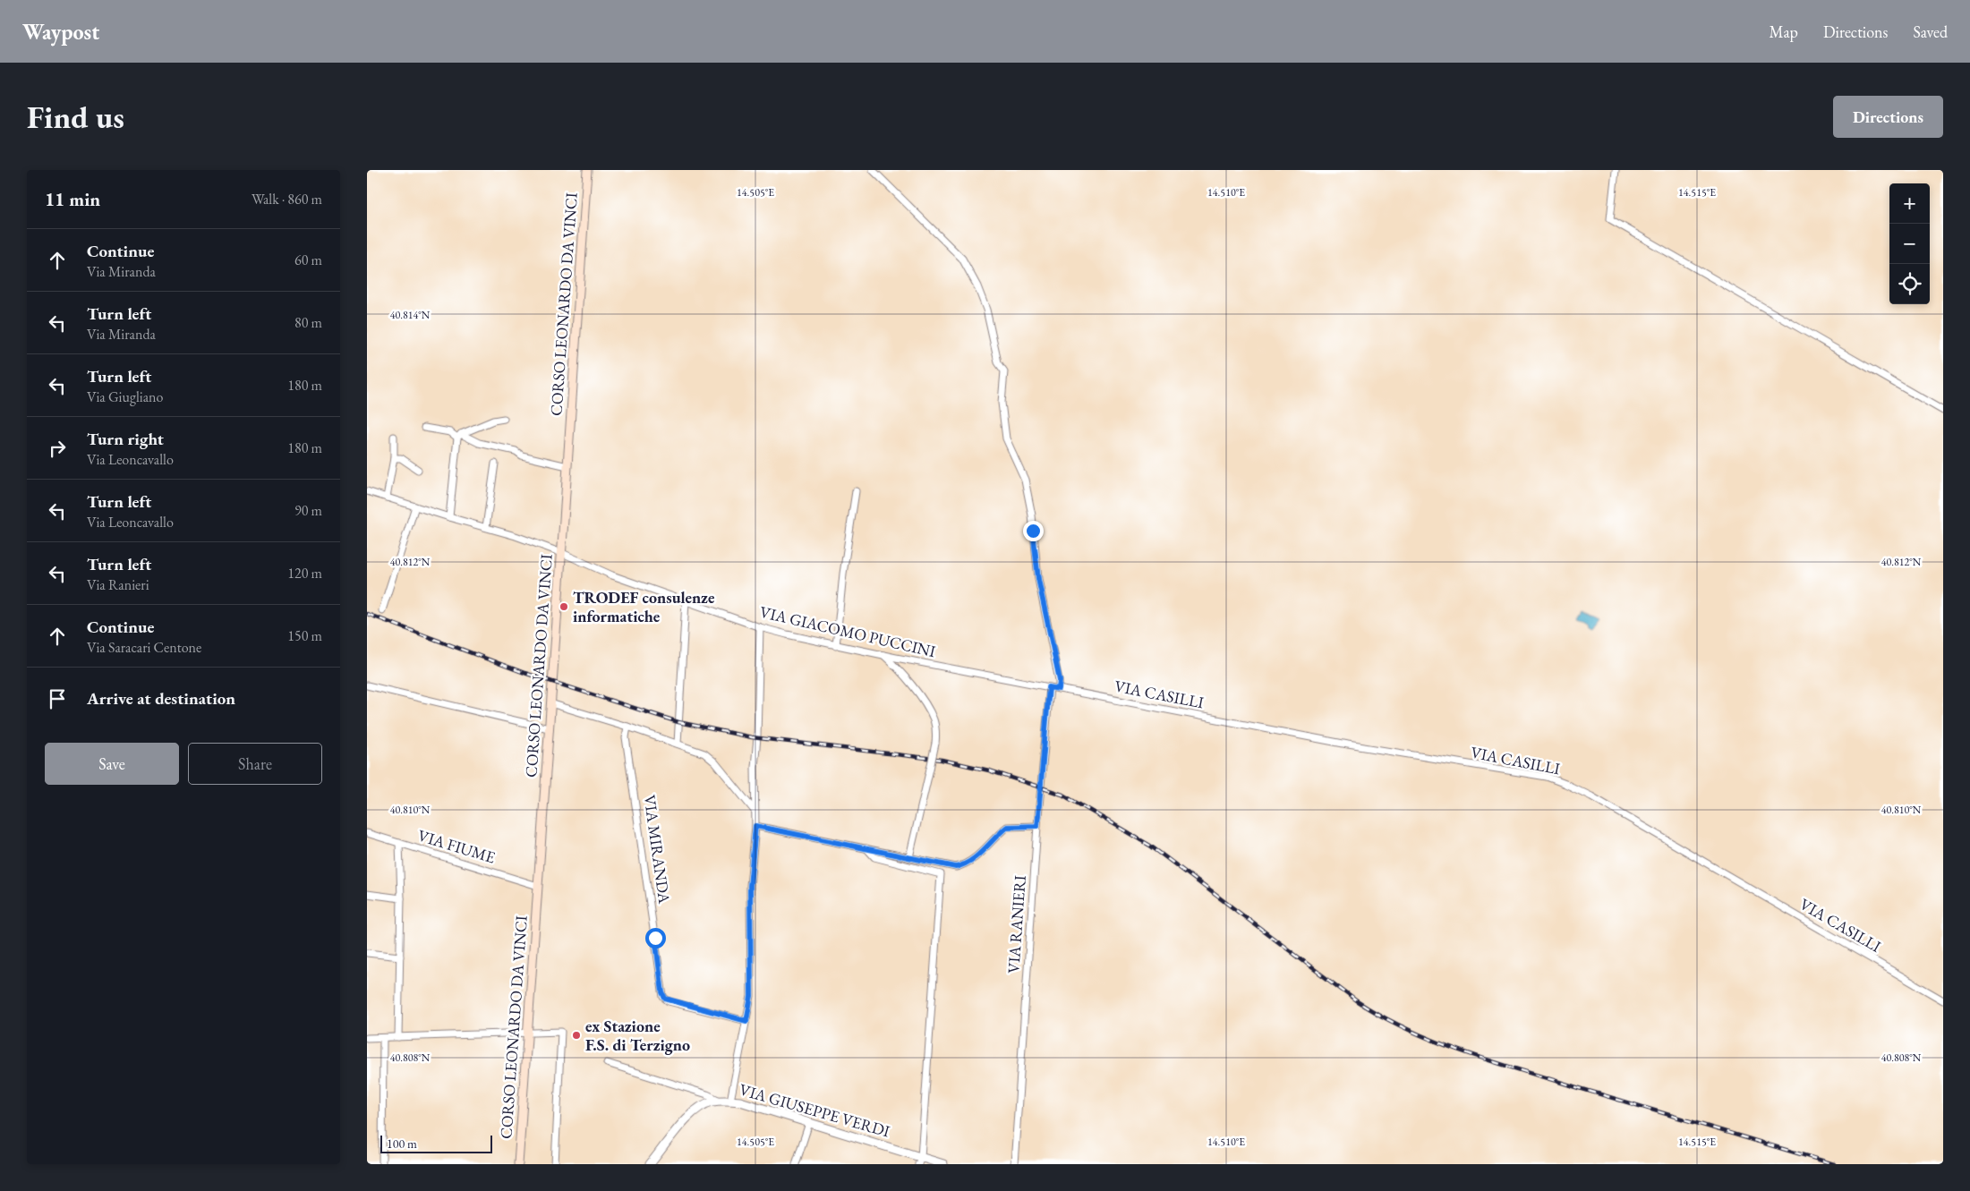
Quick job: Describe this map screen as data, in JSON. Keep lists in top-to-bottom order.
{
  "streets": {
    "main road": ["CORSO LEONARDO DA VINCI"],
    "street": [
      "VIA GIACOMO PUCCINI",
      "VIA CASILLI",
      "VIA FIUME",
      "VIA MIRANDA",
      "VIA RANIERI",
      "VIA GIUSEPPE VERDI"
    ]
  },
  "crossings": [
    ["CORSO LEONARDO DA VINCI", "VIA GIACOMO PUCCINI"],
    ["CORSO LEONARDO DA VINCI", "VIA FIUME"],
    ["VIA GIACOMO PUCCINI", "VIA CASILLI"],
    ["VIA GIACOMO PUCCINI", "VIA RANIERI"]
  ],
  "places": ["TRODEF consulenze informatiche", "ex Stazione F.S. di Terzigno"],
  "scale_bar": "100 m",
  "page": {
    "header": "Waypost",
    "nav": ["Map", "Directions", "Saved"],
    "buttons": [
      "Directions",
      ["Save", "Share"]
    ],
    "title": "Find us",
    "heading": ["11 min", "Walk · 860 m"],
    "map_buttons": ["+", "−"],
    "list": [
      ["Continue", "Via Miranda", "60 m"],
      ["Turn left", "Via Miranda", "80 m"],
      ["Turn left", "Via Giugliano", "180 m"],
      ["Turn right", "Via Leoncavallo", "180 m"],
      ["Turn left", "Via Leoncavallo", "90 m"],
      ["Turn left", "Via Ranieri", "120 m"],
      ["Continue", "Via Saracari Centone", "150 m"],
      "Arrive at destination"
    ],
    "scale": "100 m"
  },
  "coordinates": [
    "14.505°E",
    "14.510°E",
    "14.515°E",
    "40.814°N",
    "40.812°N",
    "40.810°N",
    "40.808°N"
  ]
}
